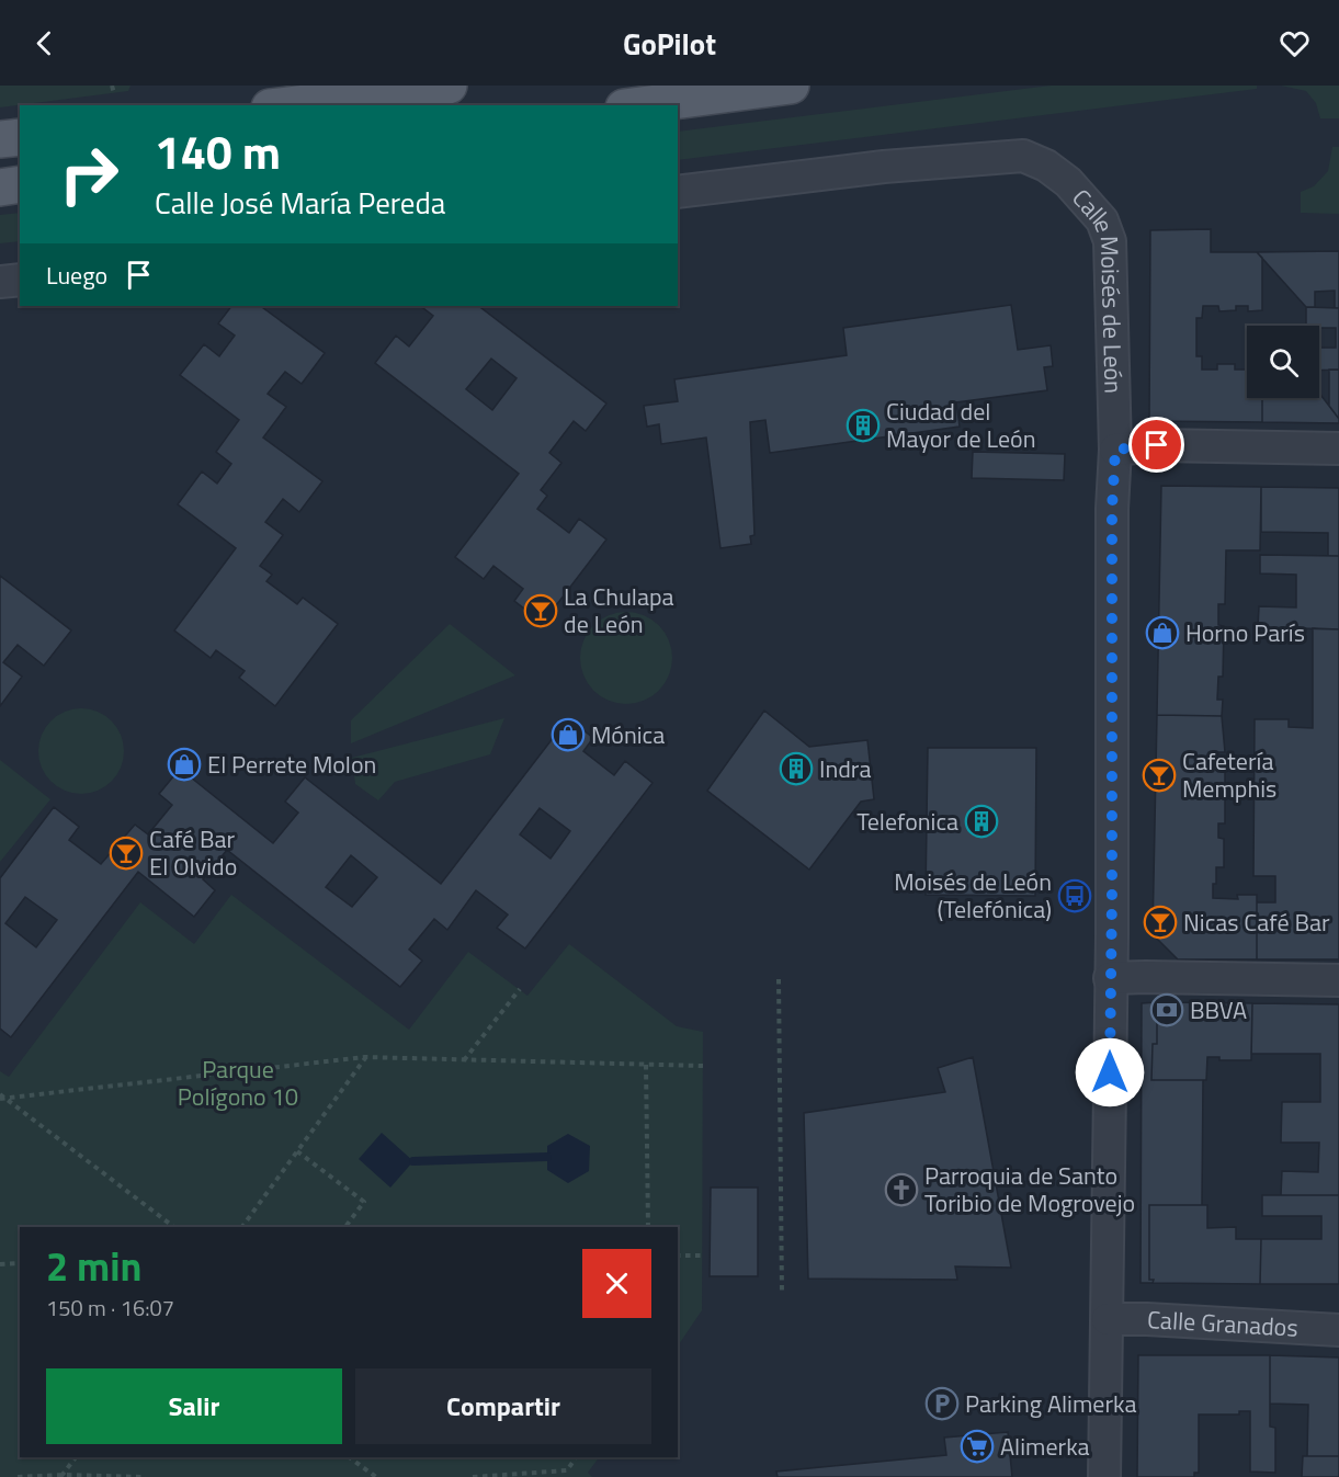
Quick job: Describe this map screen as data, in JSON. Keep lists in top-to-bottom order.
{
  "streets": {
    "street": ["Calle Moisés de León", "Calle Granados"]
  },
  "crossings": [
    ["Calle Moisés de León", "Calle Granados"]
  ],
  "parks": ["Parque Polígono 10"],
  "places": {
    "building": ["Ciudad del Mayor de León", "Indra", "Telefonica"],
    "bar": [
      "La Chulapa de León",
      "Cafetería Memphis",
      "Café Bar El Olvido",
      "Nicas Café Bar"
    ],
    "shop": ["Horno París", "Mónica", "El Perrete Molon"],
    "bus stop": ["Moisés de León (Telefónica)"],
    "bank": ["BBVA"],
    "church": ["Parroquia de Santo Toribio de Mogrovejo"],
    "parking": ["Parking Alimerka"],
    "supermarket": ["Alimerka"]
  },
  "page": {
    "header": "GoPilot",
    "turn": ["140 m", "Calle José María Pereda"],
    "then": "Luego",
    "heading": ["2 min", "150 m · 16:07"],
    "buttons": ["Salir", "Compartir"]
  }
}
